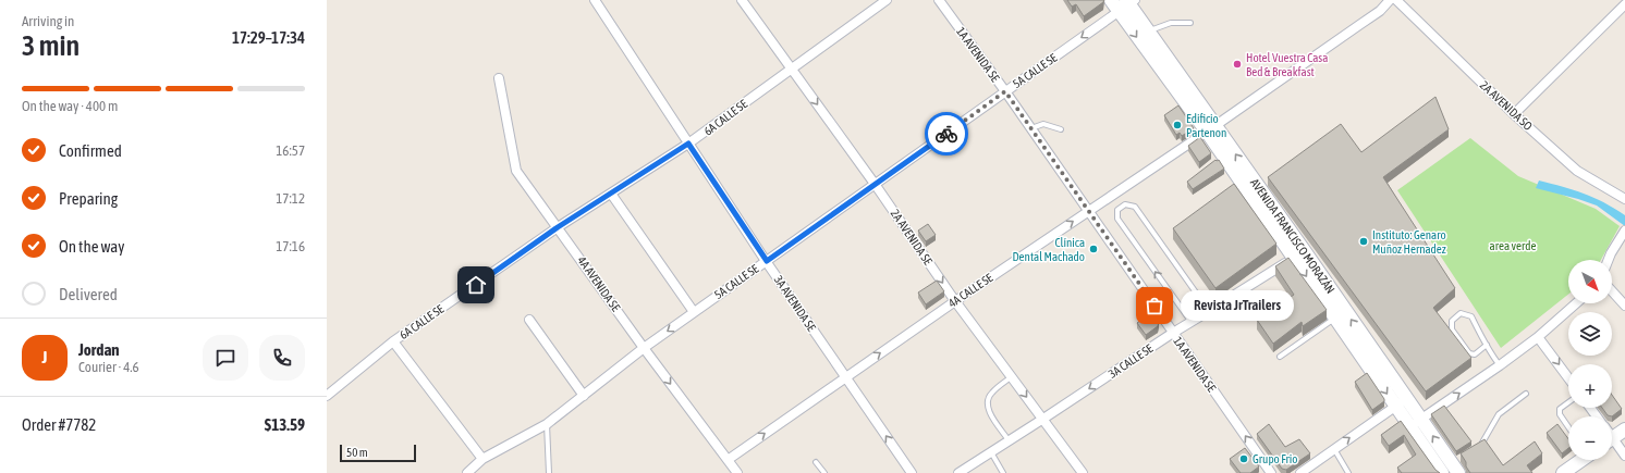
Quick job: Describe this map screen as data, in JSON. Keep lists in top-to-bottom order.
{
  "streets": {
    "main road": ["AVENIDA FRANCISCO MORAZÁN"],
    "street": [
      "1A AVENIDA SE",
      "5A CALLE SE",
      "2A AVENIDA SO",
      "6A CALLE SE",
      "2A AVENIDA SE",
      "4A AVENIDA SE",
      "4A CALLE SE",
      "3A AVENIDA SE",
      "3A CALLE SE"
    ]
  },
  "crossings": [
    ["1A AVENIDA SE", "5A CALLE SE"],
    ["1A AVENIDA SE", "4A CALLE SE"],
    ["1A AVENIDA SE", "3A CALLE SE"],
    ["5A CALLE SE", "AVENIDA FRANCISCO MORAZÁN"],
    ["5A CALLE SE", "2A AVENIDA SE"],
    ["5A CALLE SE", "4A AVENIDA SE"],
    ["5A CALLE SE", "3A AVENIDA SE"],
    ["6A CALLE SE", "2A AVENIDA SE"],
    ["6A CALLE SE", "4A AVENIDA SE"],
    ["6A CALLE SE", "3A AVENIDA SE"],
    ["AVENIDA FRANCISCO MORAZÁN", "4A CALLE SE"],
    ["AVENIDA FRANCISCO MORAZÁN", "3A CALLE SE"],
    ["2A AVENIDA SE", "4A CALLE SE"],
    ["2A AVENIDA SE", "3A CALLE SE"],
    ["4A AVENIDA SE", "4A CALLE SE"],
    ["4A CALLE SE", "3A AVENIDA SE"]
  ],
  "one_way": ["2A AVENIDA SE", "4A CALLE SE", "3A CALLE SE"],
  "parks": ["area verde"],
  "places": [
    "Hotel Vuestra Casa Bed & Breakfast",
    "Edificio Partenon",
    "Instituto: Genaro Muñoz Hernadez",
    "Clínica Dental Machado",
    "Revista JrTrailers",
    "Grupo Frio"
  ],
  "scale_bar": "50 m",
  "north": "bottom right",
  "page": {
    "heading": ["3 min", "Arriving in", "17:29–17:34"],
    "panel": [
      "Jordan",
      "Courier · 4.6",
      "Order #7782",
      "$13.59"
    ],
    "bar": "On the way · 400 m",
    "list": [
      ["Confirmed", "16:57"],
      ["Preparing", "17:12"],
      ["On the way", "17:16"],
      "Delivered"
    ],
    "map_buttons": ["+", "−"],
    "bubble": "Revista JrTrailers",
    "round": "J",
    "scale": "50 m"
  }
}
